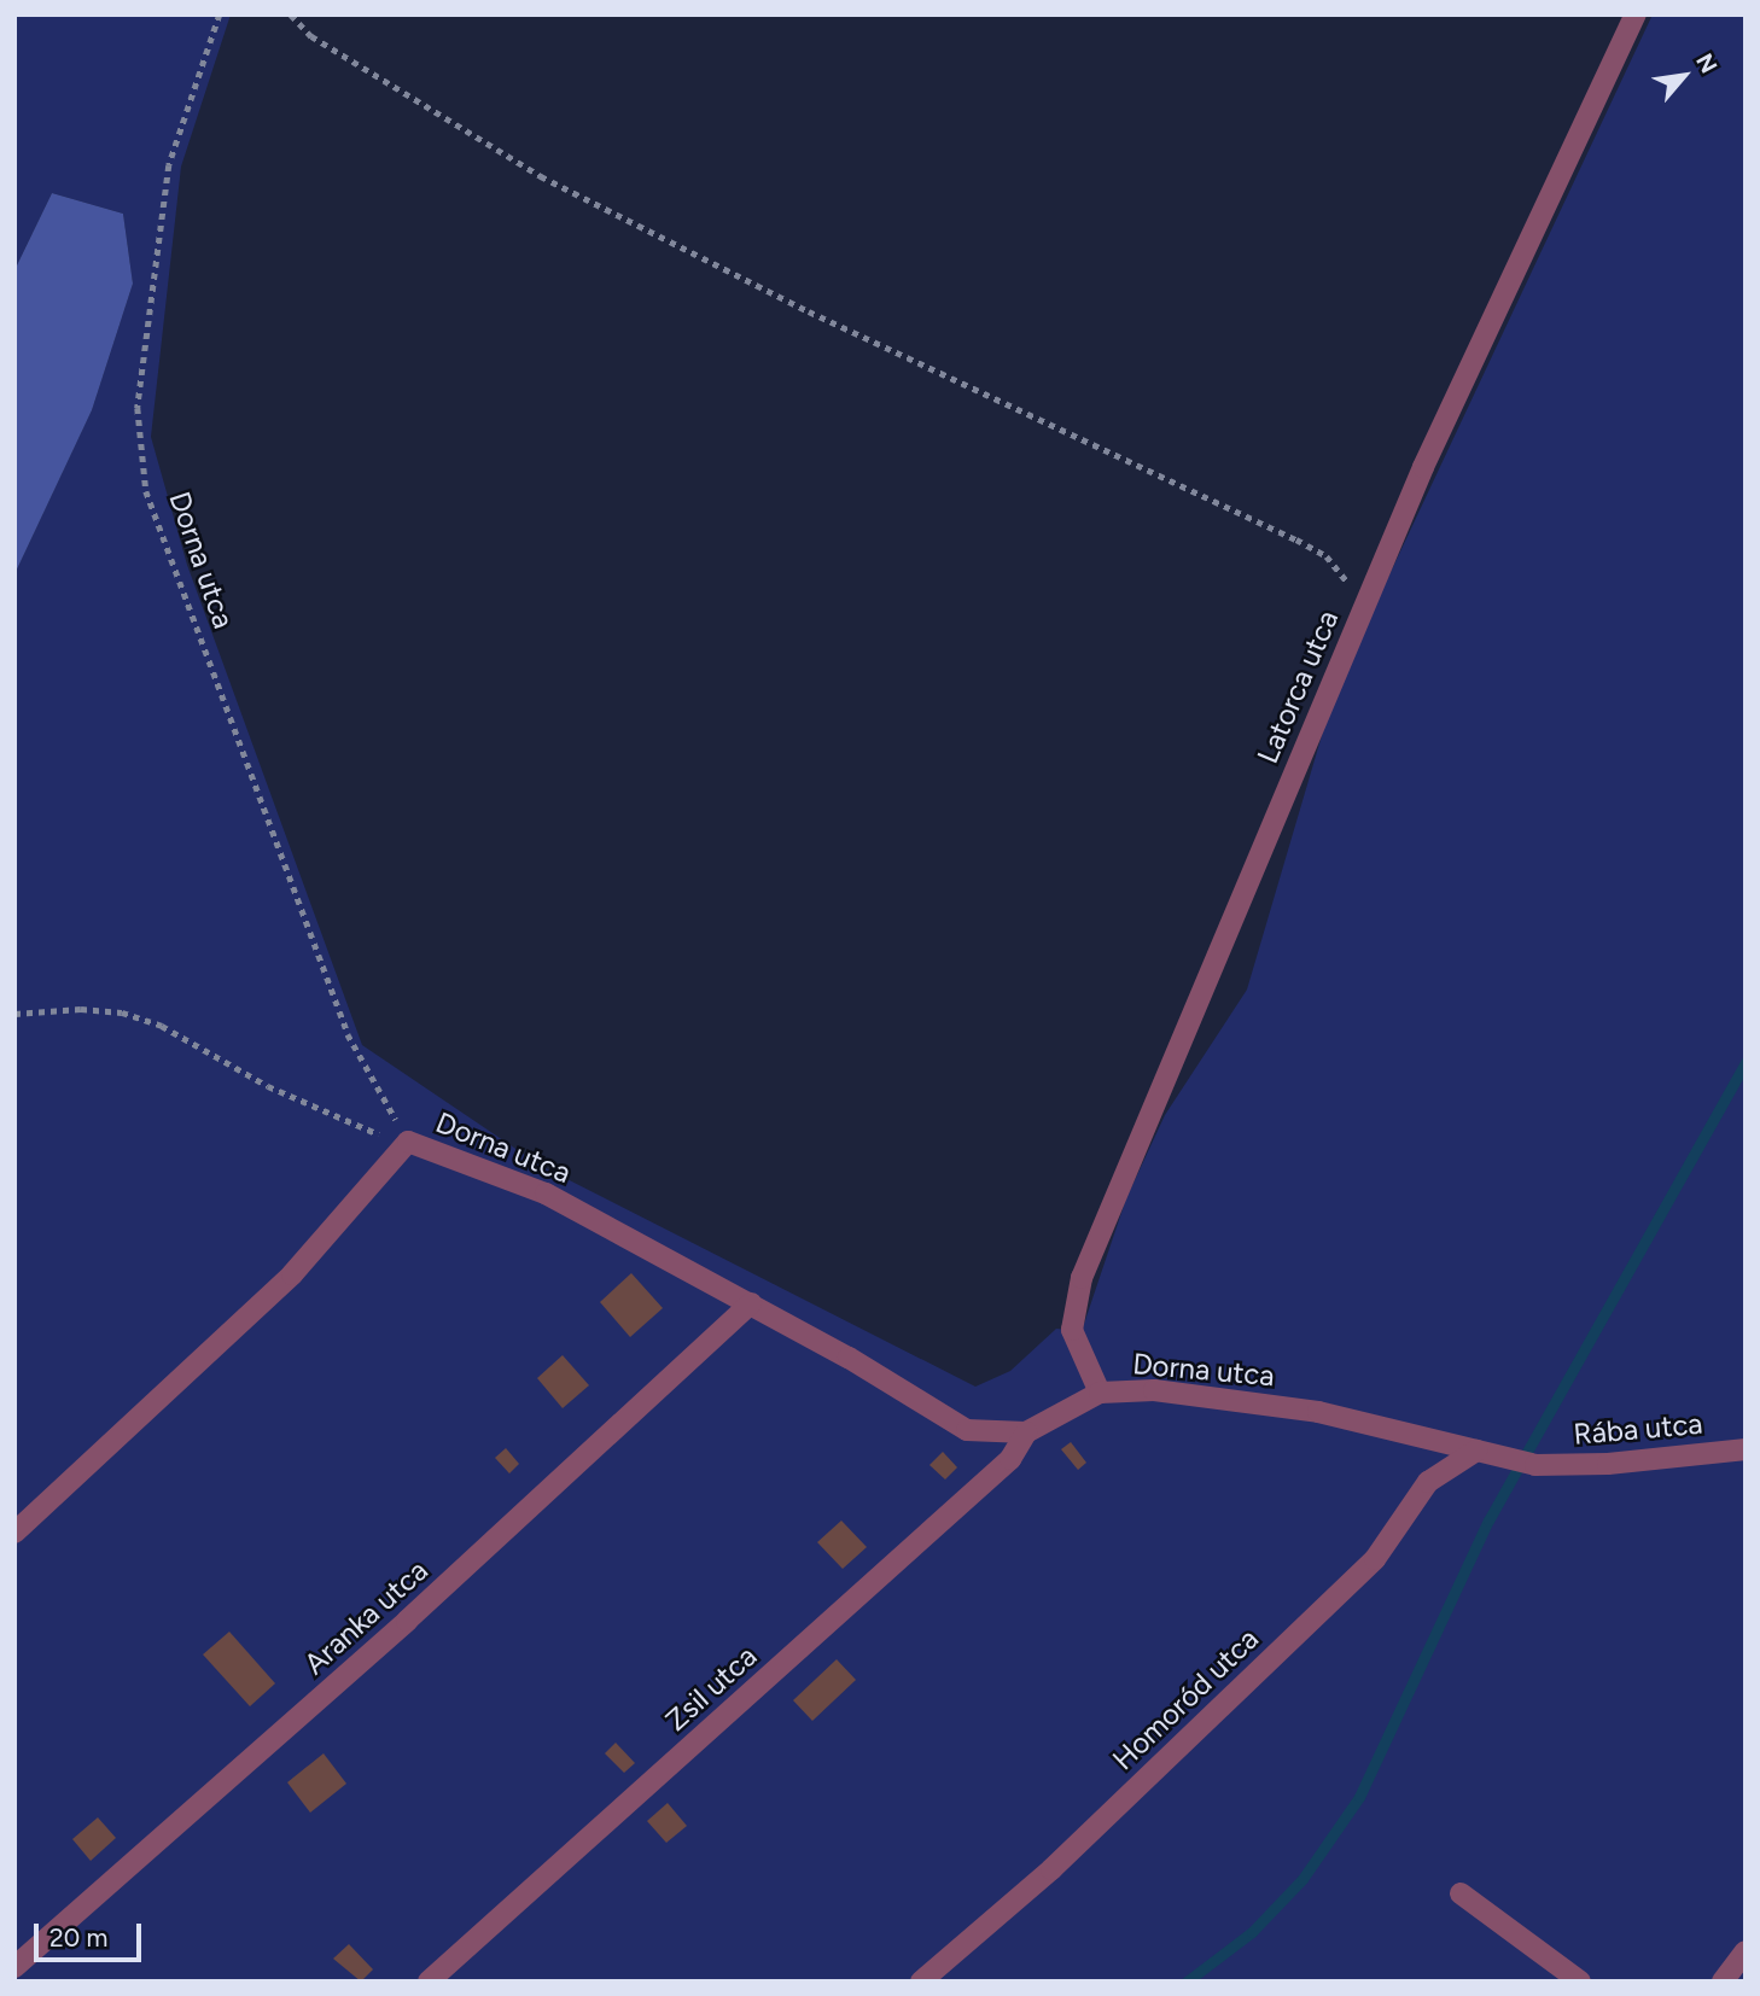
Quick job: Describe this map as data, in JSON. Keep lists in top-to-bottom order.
{
  "streets": {
    "street": [
      "Dorna utca",
      "Latorca utca",
      "Rába utca",
      "Aranka utca",
      "Zsil utca",
      "Homoród utca"
    ]
  },
  "crossings": [
    ["Dorna utca", "Latorca utca"],
    ["Dorna utca", "Rába utca"],
    ["Dorna utca", "Aranka utca"],
    ["Dorna utca", "Zsil utca"],
    ["Dorna utca", "Homoród utca"]
  ],
  "scale_bar": "20 m",
  "north": "top right"
}
